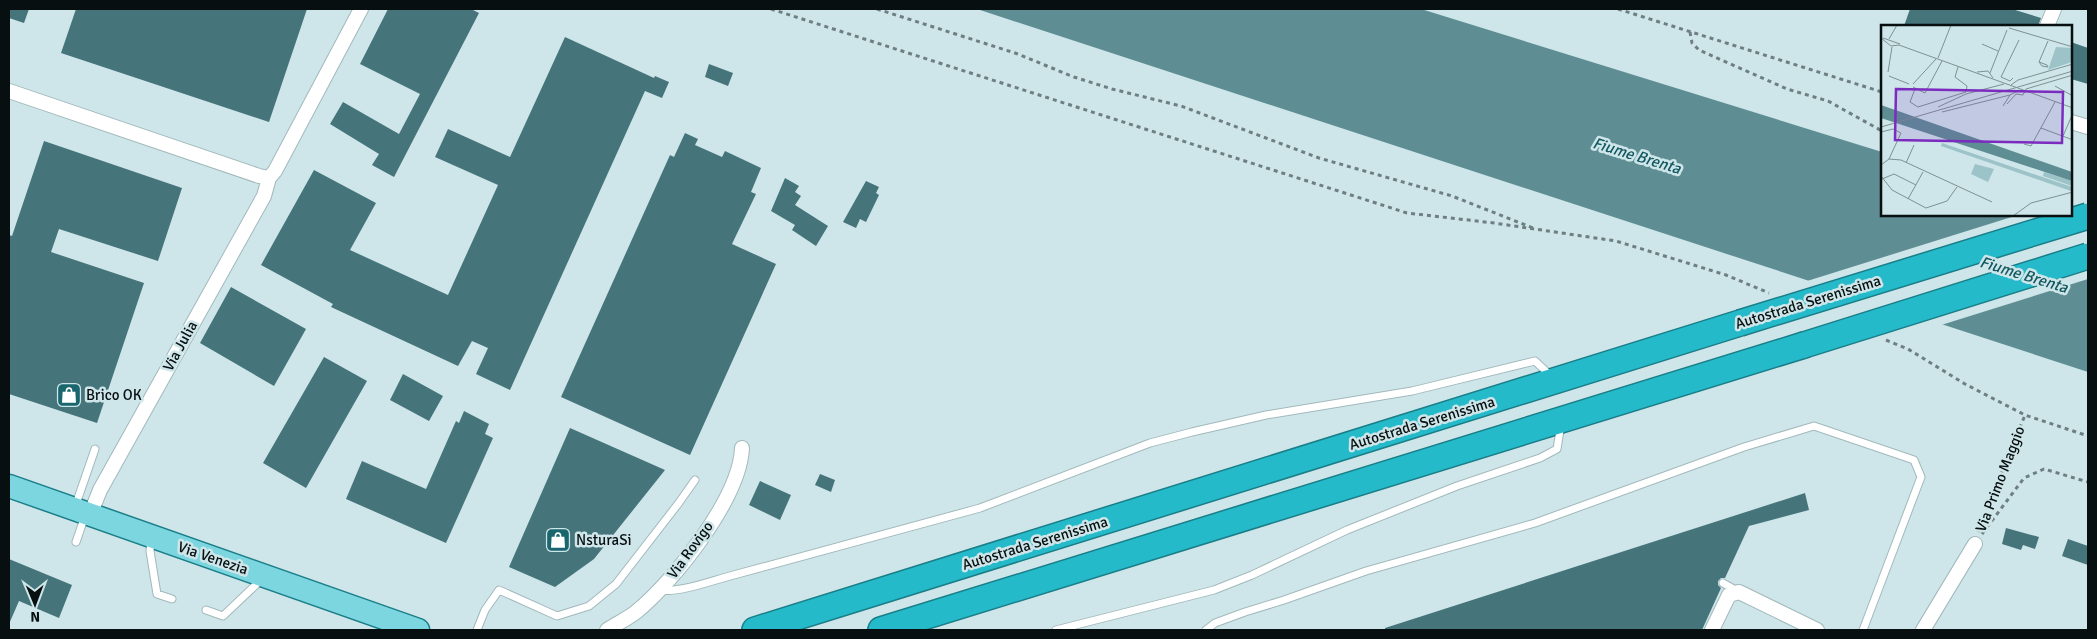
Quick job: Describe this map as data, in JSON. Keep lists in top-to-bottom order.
{
  "streets": {
    "highway": ["Autostrada Serenissima"],
    "main road": ["Via Venezia"],
    "street": ["Via Julia", "Via Primo Maggio", "Via Rovigo"]
  },
  "crossings": [
    ["Via Julia", "Via Venezia"]
  ],
  "water": ["Fiume Brenta"],
  "places": {
    "shop": ["Brico OK", "NsturaSi"]
  },
  "north": "bottom"
}
